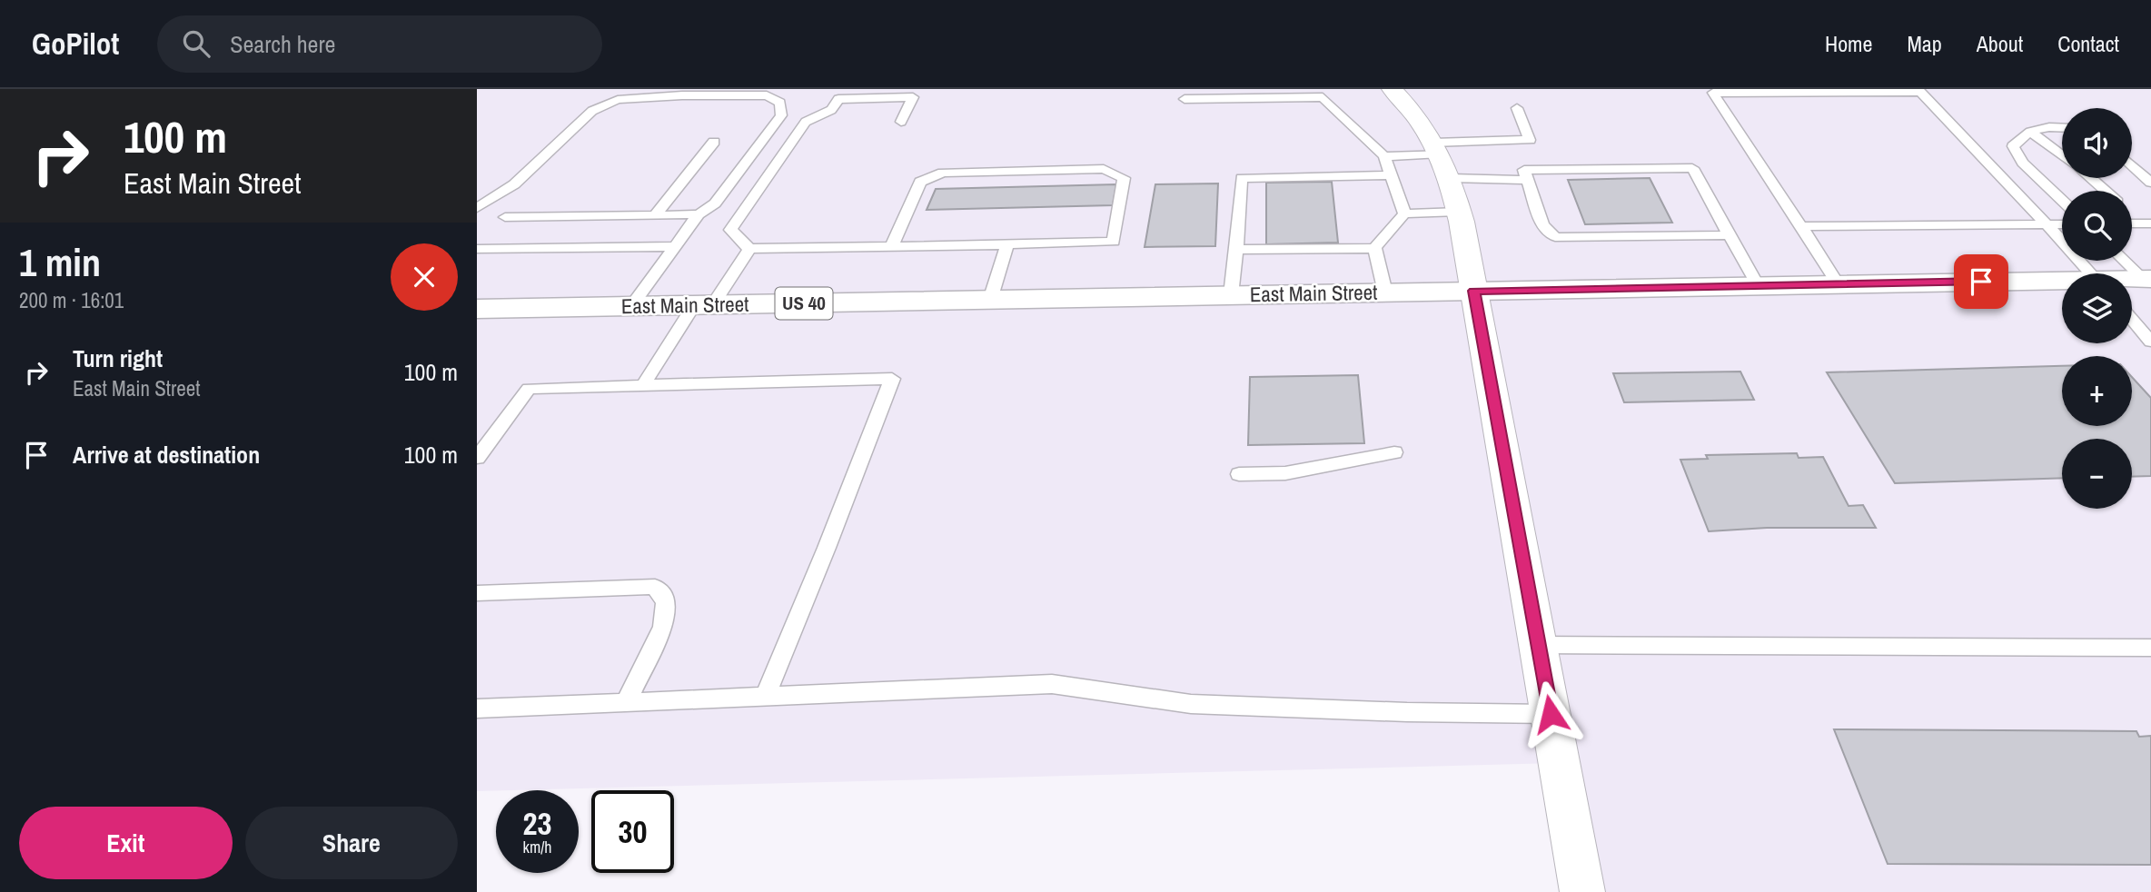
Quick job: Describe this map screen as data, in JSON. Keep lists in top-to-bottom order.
{
  "streets": {
    "main road": ["East Main Street", "US 40"]
  },
  "page": {
    "header": "GoPilot",
    "search": "Search here",
    "nav": [
      "Home",
      "Map",
      "About",
      "Contact"
    ],
    "turn": ["100 m", "East Main Street"],
    "map_buttons": ["+", "−"],
    "heading": ["1 min", "200 m · 16:01"],
    "list": [
      {
        "name": "Turn right",
        "note": "East Main Street",
        "value": "100 m"
      },
      {
        "name": "Arrive at destination",
        "value": "100 m"
      }
    ],
    "speed": "23 km/h",
    "limit": "30",
    "buttons": ["Exit", "Share"]
  }
}
